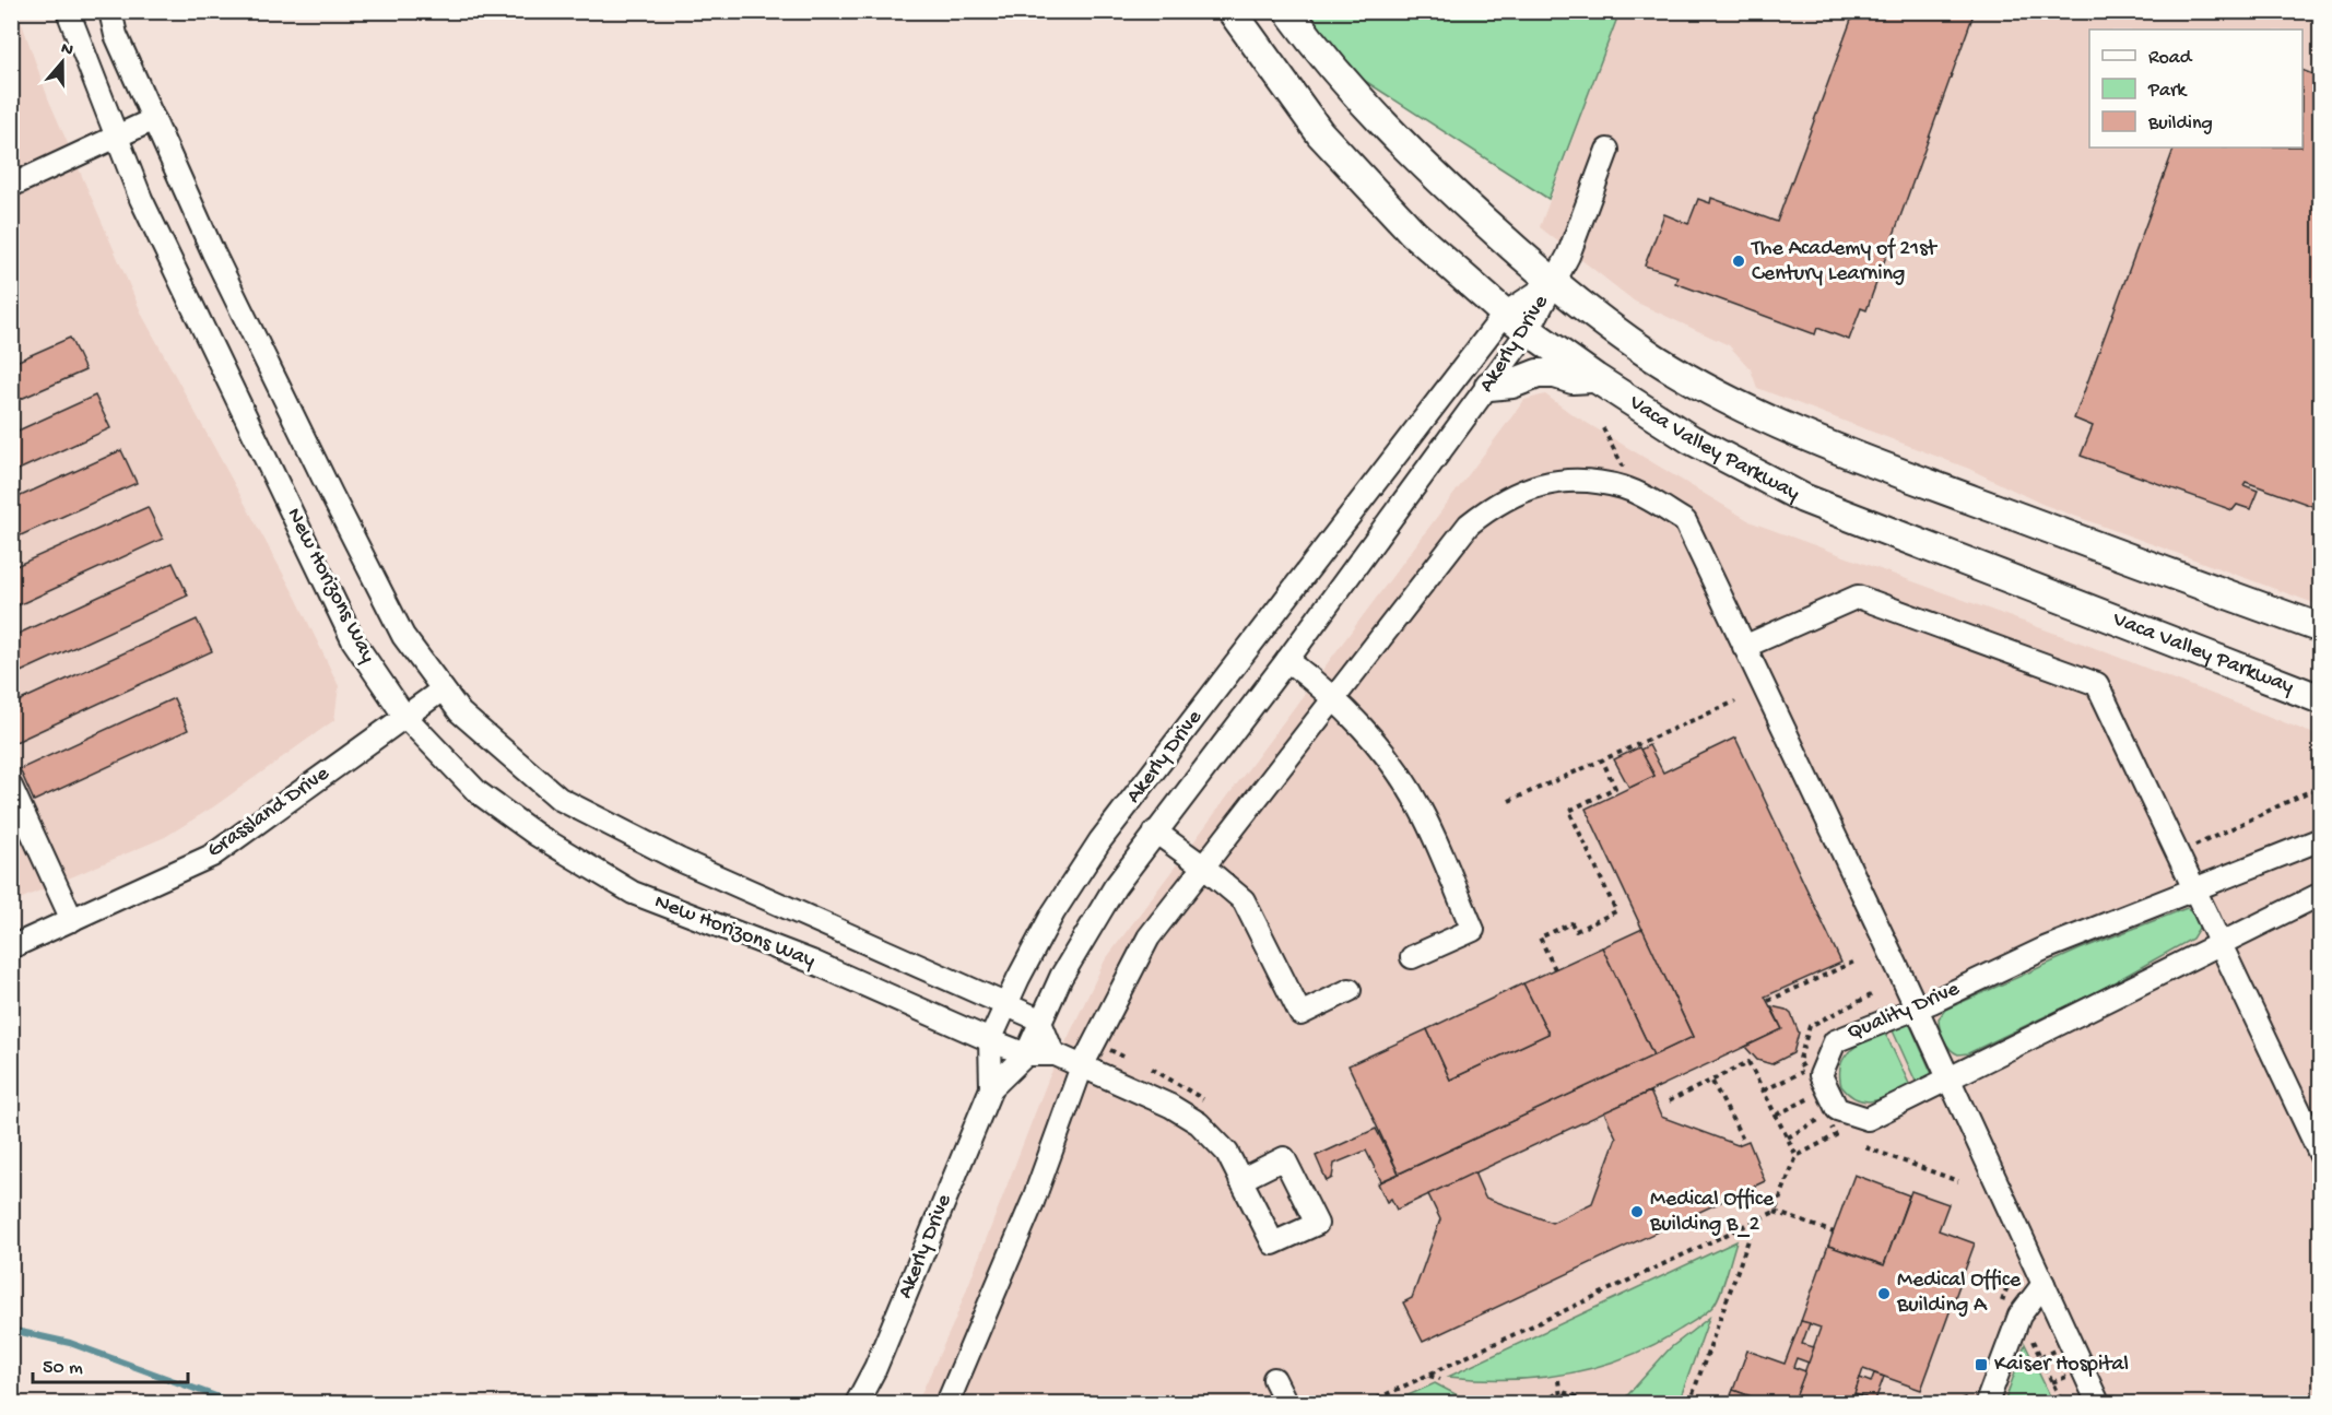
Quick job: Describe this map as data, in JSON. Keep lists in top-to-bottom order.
{
  "streets": {
    "main road": ["Vaca Valley Parkway"],
    "street": [
      "Akerly Drive",
      "New Horizons Way",
      "Grassland Drive",
      "Quality Drive"
    ]
  },
  "crossings": [
    ["Akerly Drive", "Vaca Valley Parkway"],
    ["Akerly Drive", "New Horizons Way"],
    ["New Horizons Way", "Grassland Drive"]
  ],
  "places": {
    "other": ["The Academy of 21st Century Learning", "Medical Office Building B_2", "Medical Office Building A"],
    "transit": ["Kaiser Hospital"]
  },
  "legend": ["Road", "Park", "Building"],
  "scale_bar": "50 m",
  "north": "top"
}
